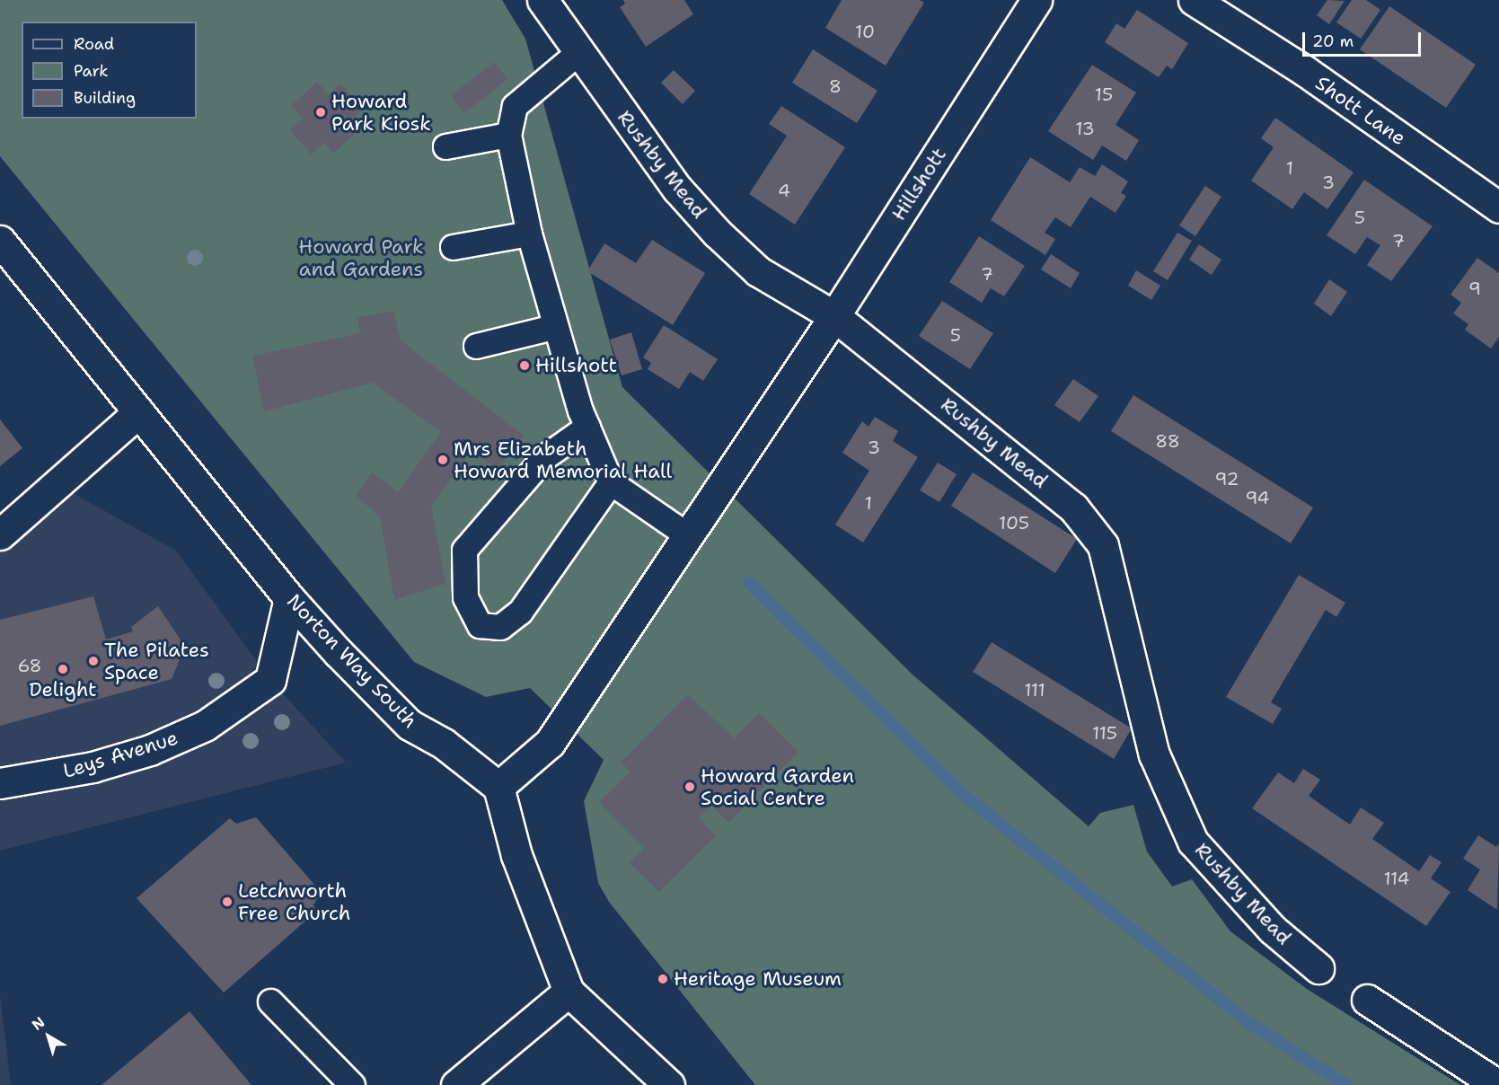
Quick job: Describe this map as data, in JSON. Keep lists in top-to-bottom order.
{
  "streets": {
    "street": [
      "Shott Lane",
      "Rushby Mead",
      "Hillshott",
      "Norton Way South",
      "Leys Avenue"
    ]
  },
  "crossings": [
    ["Rushby Mead", "Hillshott"],
    ["Hillshott", "Norton Way South"],
    ["Norton Way South", "Leys Avenue"]
  ],
  "parks": ["Howard Park and Gardens"],
  "places": [
    "Howard Park Kiosk",
    "Hillshott",
    "Mrs Elizabeth Howard Memorial Hall",
    "The Pilates Space",
    "Delight",
    "Howard Garden Social Centre",
    "Letchworth Free Church",
    "Heritage Museum"
  ],
  "house_numbers": [
    "10",
    "8",
    "15",
    "13",
    "1",
    "3",
    "4",
    "5",
    "7",
    "7",
    "9",
    "5",
    "88",
    "3",
    "92",
    "94",
    "1",
    "105",
    "68",
    "111",
    "115",
    "114"
  ],
  "legend": ["Road", "Park", "Building"],
  "scale_bar": "20 m",
  "north": "top left"
}
